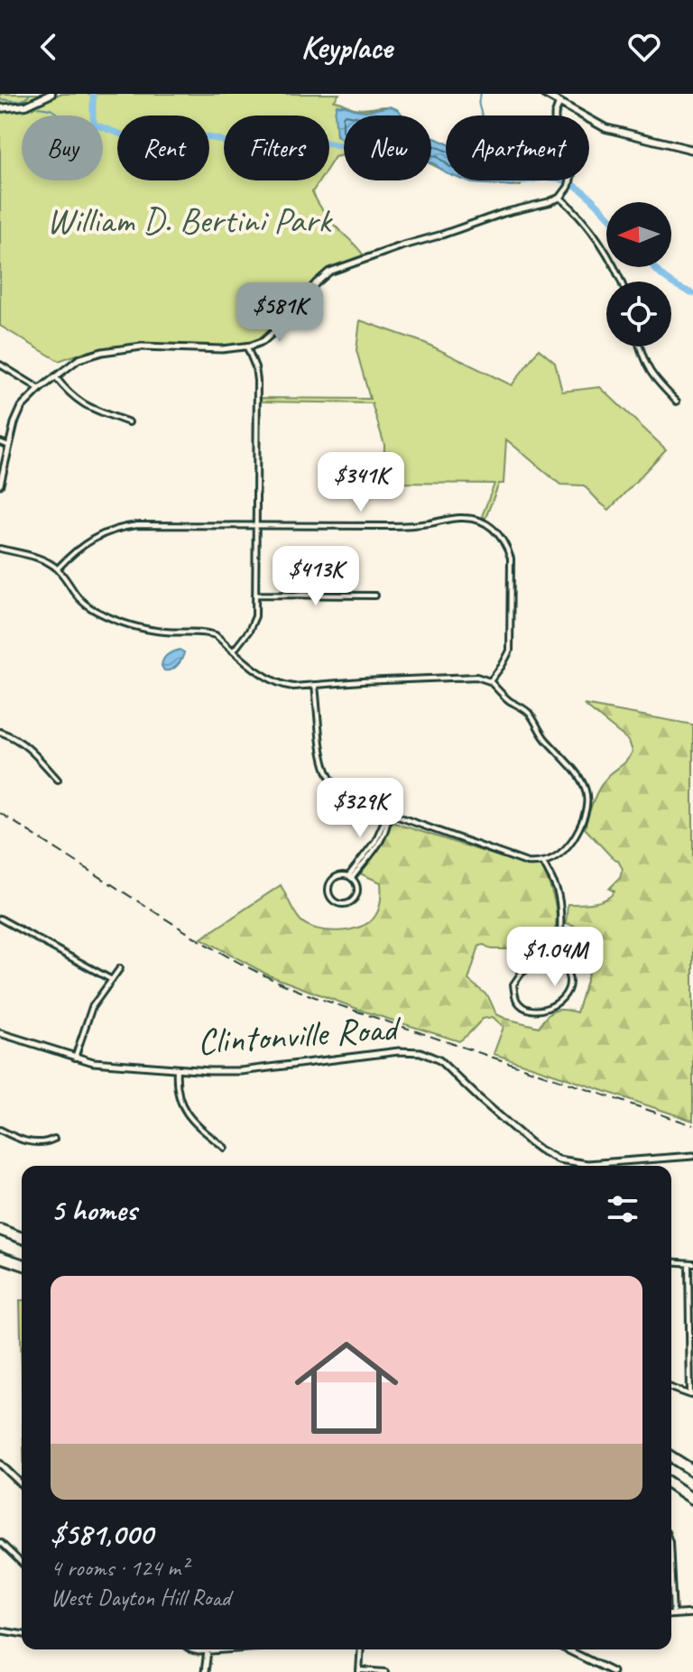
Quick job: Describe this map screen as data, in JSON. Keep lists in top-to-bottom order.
{
  "streets": {
    "street": ["Clintonville Road"]
  },
  "parks": ["William D. Bertini Park"],
  "north": "left",
  "page": {
    "header": "Keyplace",
    "chip": [
      "Buy",
      "Rent",
      "Filters",
      "New",
      "Apartment"
    ],
    "price": [
      "$581K",
      "$341K",
      "$413K",
      "$329K",
      "$1.04M"
    ],
    "heading": "5 homes",
    "list": [
      {
        "name": "$581,000",
        "note": "4 rooms · 124 m² · West Dayton Hill Road"
      }
    ]
  }
}
